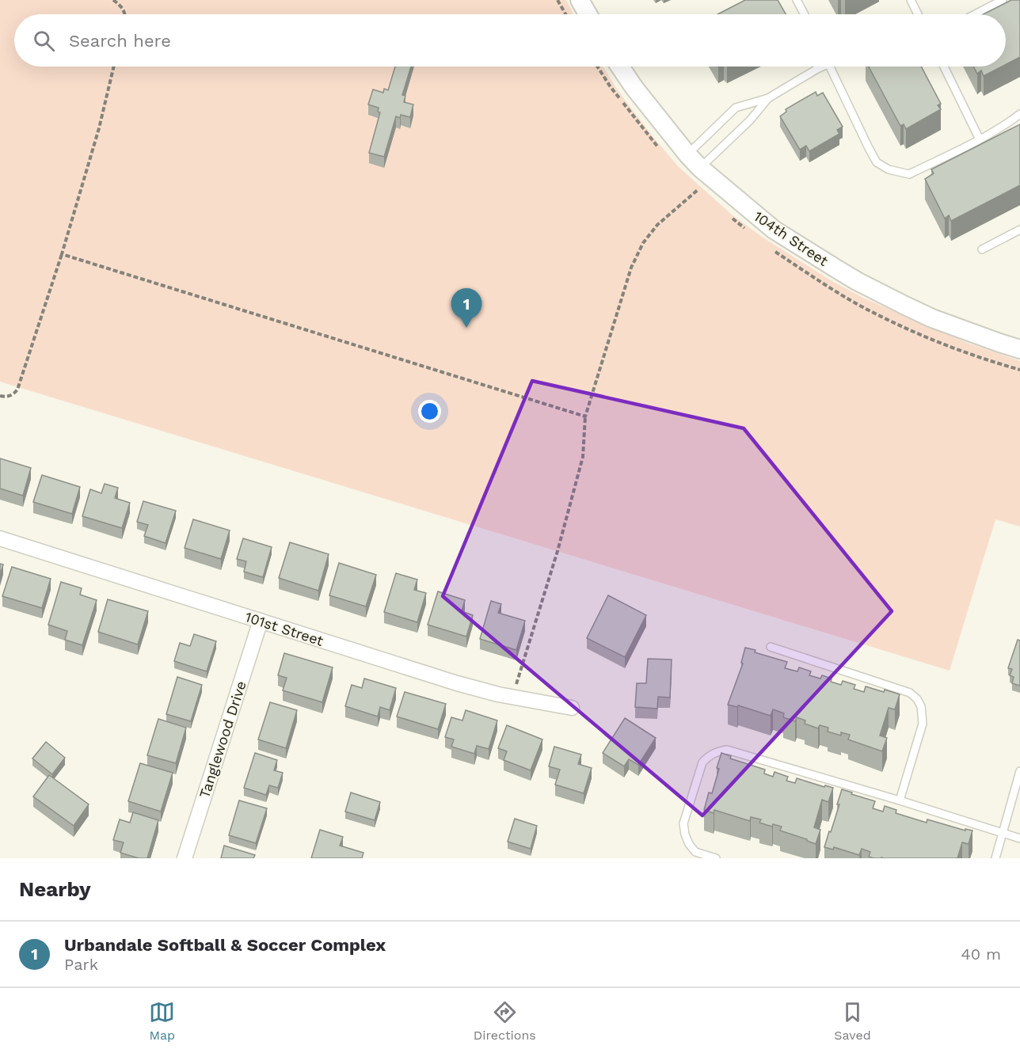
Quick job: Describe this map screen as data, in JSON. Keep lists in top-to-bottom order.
{
  "streets": {
    "street": ["104th Street", "101st Street", "Tanglewood Drive"]
  },
  "crossings": [
    ["101st Street", "Tanglewood Drive"]
  ],
  "page": {
    "search": "Search here",
    "pins": "1",
    "heading": "Nearby",
    "list": [
      {
        "mark": "1",
        "name": "Urbandale Softball & Soccer Complex",
        "note": "Park",
        "value": "40 m"
      }
    ],
    "nav": ["Map", "Directions", "Saved"]
  }
}
